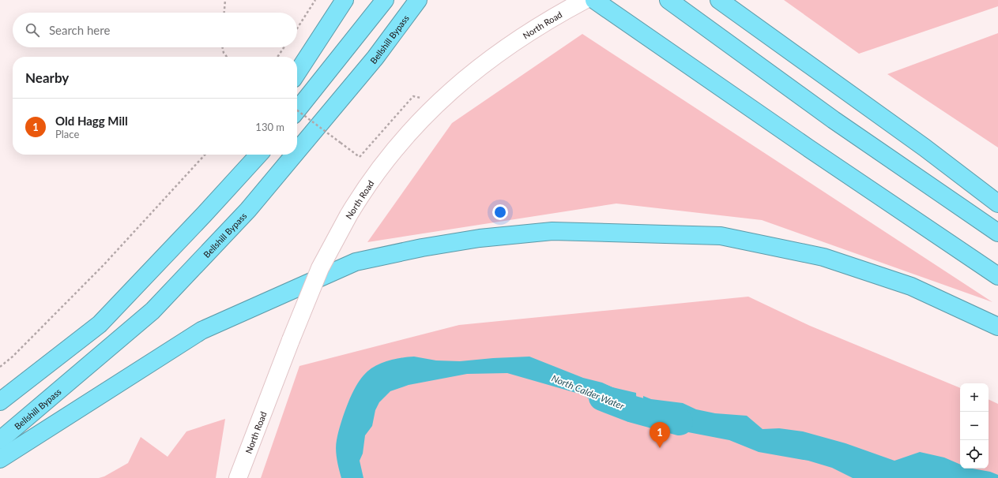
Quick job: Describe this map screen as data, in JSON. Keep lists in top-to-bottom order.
{
  "streets": {
    "highway": ["Bellshill Bypass"],
    "main road": ["North Road"]
  },
  "water": ["North Calder Water"],
  "page": {
    "search": "Search here",
    "heading": "Nearby",
    "list": [
      {
        "mark": "1",
        "name": "Old Hagg Mill",
        "note": "Place",
        "value": "130 m"
      }
    ],
    "map_buttons": ["+", "−"],
    "pins": "1"
  }
}
